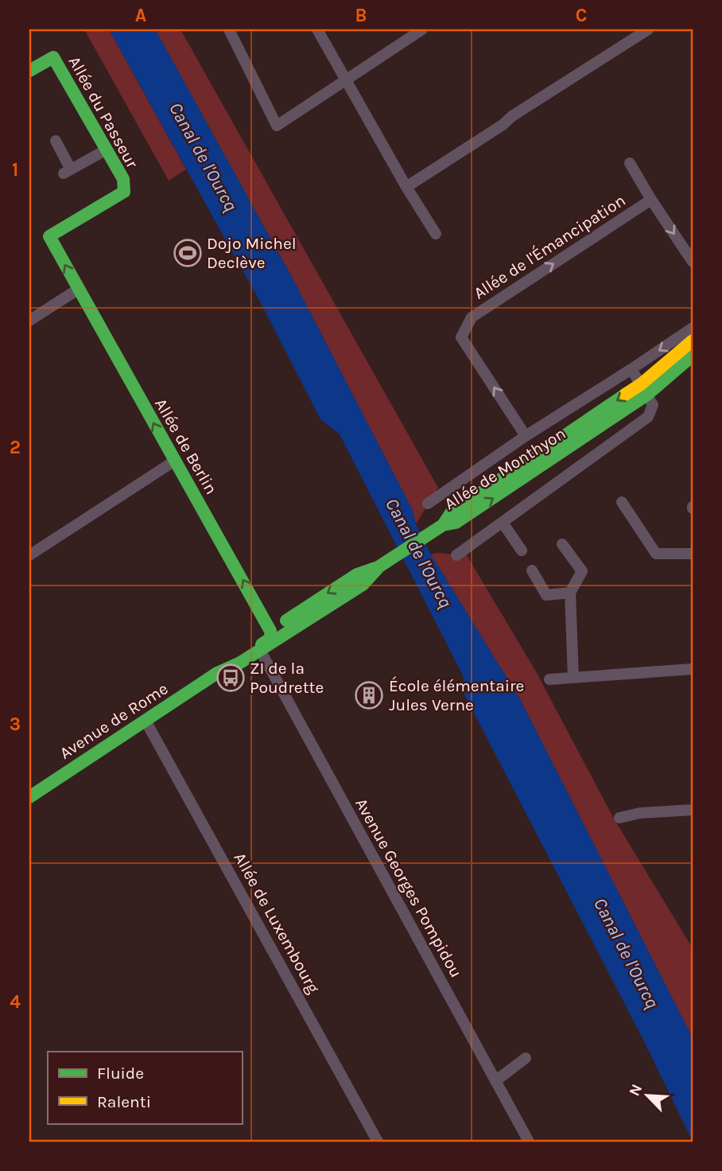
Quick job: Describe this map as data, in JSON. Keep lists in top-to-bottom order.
{
  "streets": {
    "street": [
      "Allée du Passeur",
      "Allée de l'Émancipation",
      "Allée de Berlin",
      "Allée de Monthyon",
      "Avenue de Rome",
      "Avenue Georges Pompidou",
      "Allée de Luxembourg"
    ]
  },
  "crossings": [
    ["Allée du Passeur", "Allée de Berlin"],
    ["Allée de l'Émancipation", "Allée de Monthyon"],
    ["Allée de Berlin", "Avenue de Rome"],
    ["Allée de Monthyon", "Avenue de Rome"],
    ["Avenue de Rome", "Avenue Georges Pompidou"],
    ["Avenue de Rome", "Allée de Luxembourg"]
  ],
  "one_way": ["Allée de Berlin"],
  "water": ["Canal de l'Ourcq"],
  "places": {
    "sports": ["Dojo Michel Declève"],
    "bus stop": ["ZI de la Poudrette"],
    "building": ["École élémentaire Jules Verne"]
  },
  "legend": ["Fluide", "Ralenti"],
  "north": "top left",
  "grid": {
    "columns": ["A", "B", "C"],
    "rows": [
      "1",
      "2",
      "3",
      "4"
    ]
  }
}
